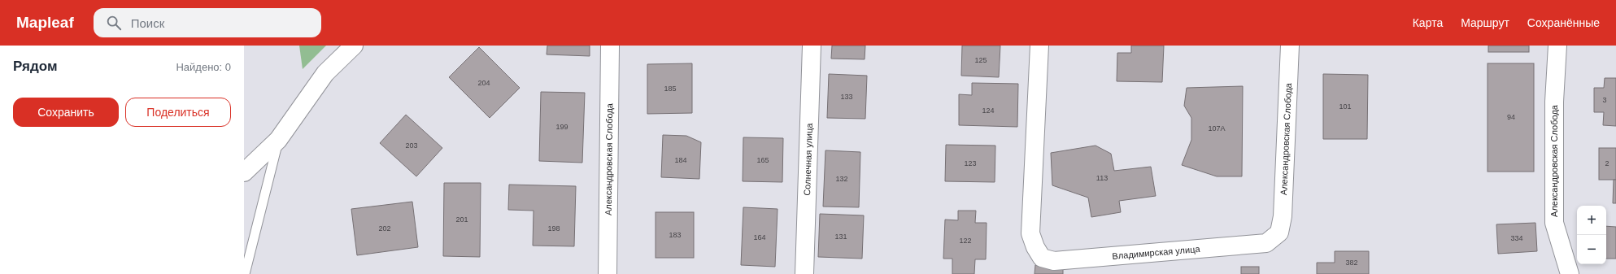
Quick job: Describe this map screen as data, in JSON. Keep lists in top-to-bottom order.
{
  "streets": {
    "street": ["Александровская Слобода", "Солнечная улица", "Владимирская улица"]
  },
  "crossings": [
    ["Александровская Слобода", "Владимирская улица"]
  ],
  "house_numbers": [
    "125",
    "204",
    "185",
    "133",
    "3",
    "101",
    "124",
    "94",
    "199",
    "107А",
    "203",
    "184",
    "165",
    "123",
    "2",
    "113",
    "132",
    "201",
    "202",
    "198",
    "183",
    "131",
    "164",
    "334",
    "122",
    "382"
  ],
  "page": {
    "header": "Mapleaf",
    "search": "Поиск",
    "nav": ["Карта", "Маршрут", "Сохранённые"],
    "heading": ["Рядом", "Найдено: 0"],
    "buttons": ["Сохранить", "Поделиться"],
    "map_buttons": ["+", "−"]
  }
}
